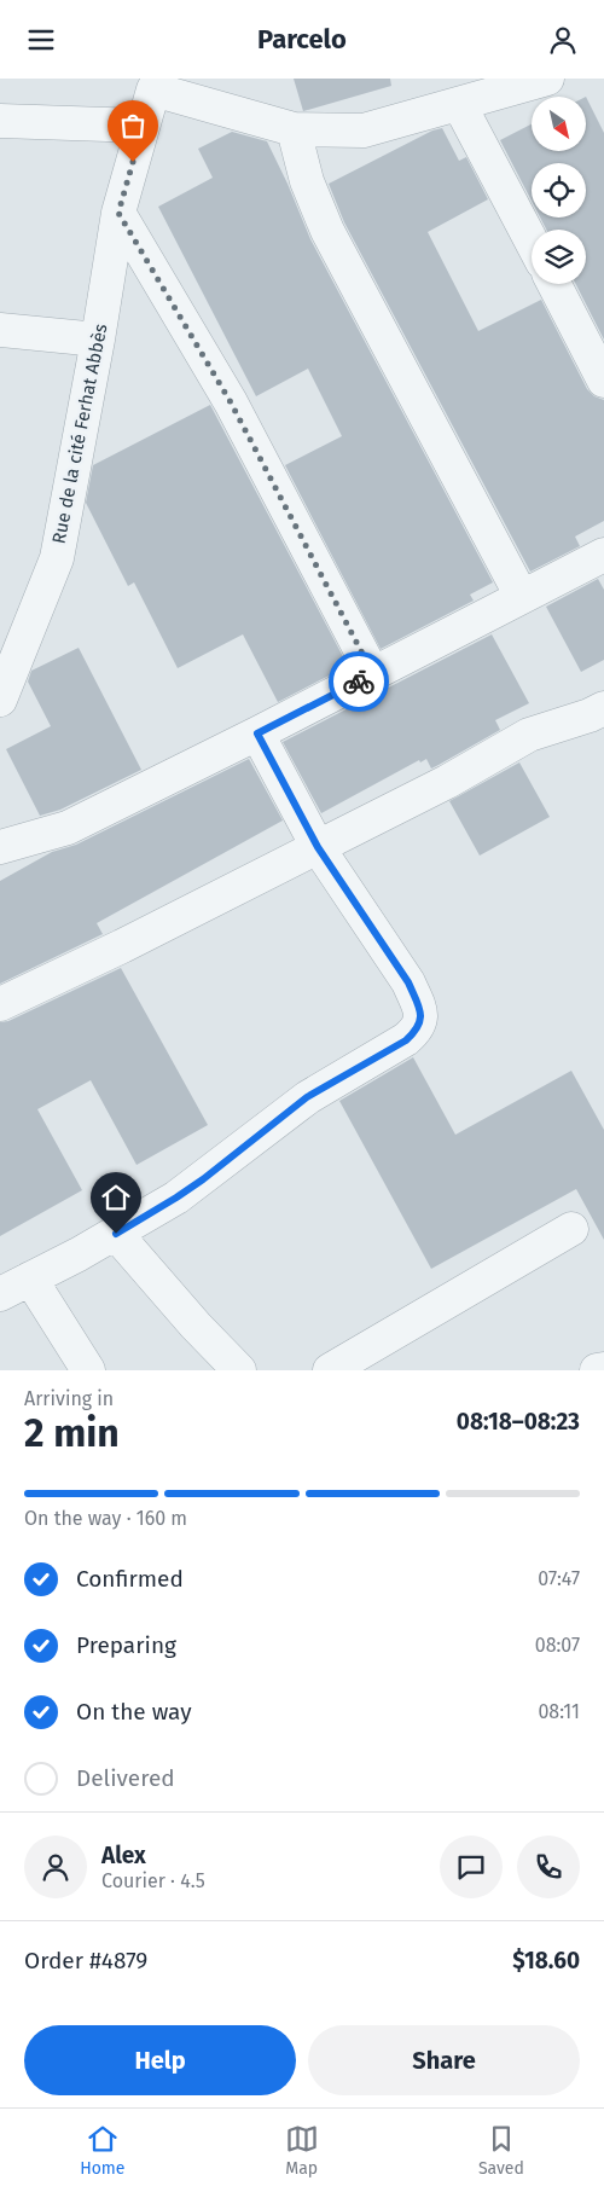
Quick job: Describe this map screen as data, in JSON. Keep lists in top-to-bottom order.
{
  "streets": {
    "street": ["Rue de la cité Ferhat Abbès"]
  },
  "north": "bottom right",
  "page": {
    "header": "Parcelo",
    "heading": ["2 min", "Arriving in", "08:18–08:23"],
    "panel": [
      "Alex",
      "Courier · 4.5",
      "Order #4879",
      "$18.60"
    ],
    "bar": "On the way · 160 m",
    "list": [
      ["Confirmed", "07:47"],
      ["Preparing", "08:07"],
      ["On the way", "08:11"],
      "Delivered"
    ],
    "buttons": ["Help", "Share"],
    "tabs": ["Home", "Map", "Saved"]
  }
}
